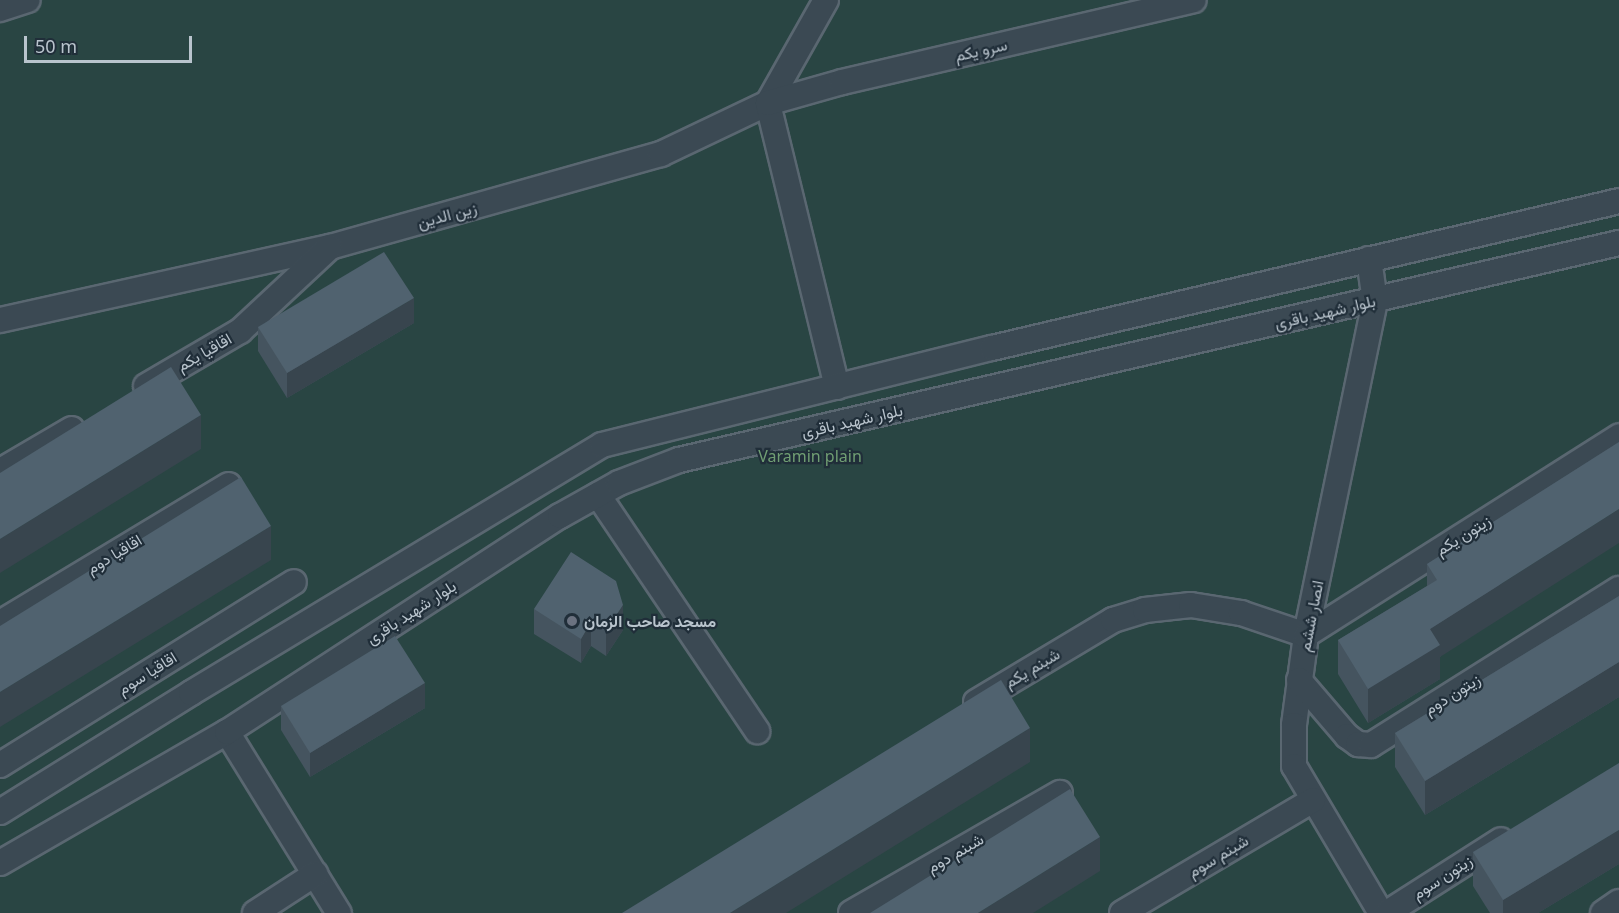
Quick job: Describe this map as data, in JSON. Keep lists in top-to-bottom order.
{
  "streets": {
    "street": [
      "سرو یکم",
      "زین الدین",
      "بلوار شهید باقری",
      "اقاقیا یکم",
      "زیتون یکم",
      "اقاقیا دوم",
      "انصار ششم",
      "شبنم یکم",
      "اقاقیا سوم",
      "زیتون دوم",
      "شبنم دوم",
      "شبنم سوم",
      "زیتون سوم"
    ]
  },
  "crossings": [
    ["سرو یکم", "زین الدین"],
    ["زین الدین", "اقاقیا یکم"],
    ["بلوار شهید باقری", "انصار ششم"],
    ["زیتون یکم", "انصار ششم"],
    ["زیتون یکم", "شبنم یکم"],
    ["انصار ششم", "شبنم یکم"],
    ["انصار ششم", "زیتون دوم"],
    ["انصار ششم", "شبنم سوم"]
  ],
  "parks": ["Varamin plain"],
  "places": ["مسجد صاحب الزمان"],
  "scale_bar": "50 m"
}
